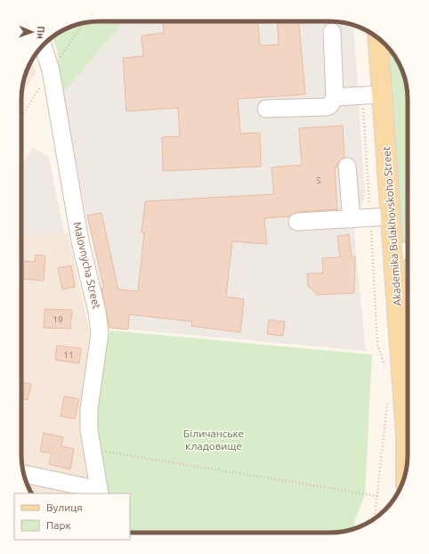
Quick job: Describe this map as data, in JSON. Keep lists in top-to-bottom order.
{
  "streets": {
    "main road": ["Akademika Bulakhovskoho Street"],
    "street": ["Malovnycha Street"]
  },
  "parks": ["Біличанське кладовище"],
  "house_numbers": ["5", "19", "11"],
  "legend": ["Вулиця", "Парк"],
  "north": "right"
}
